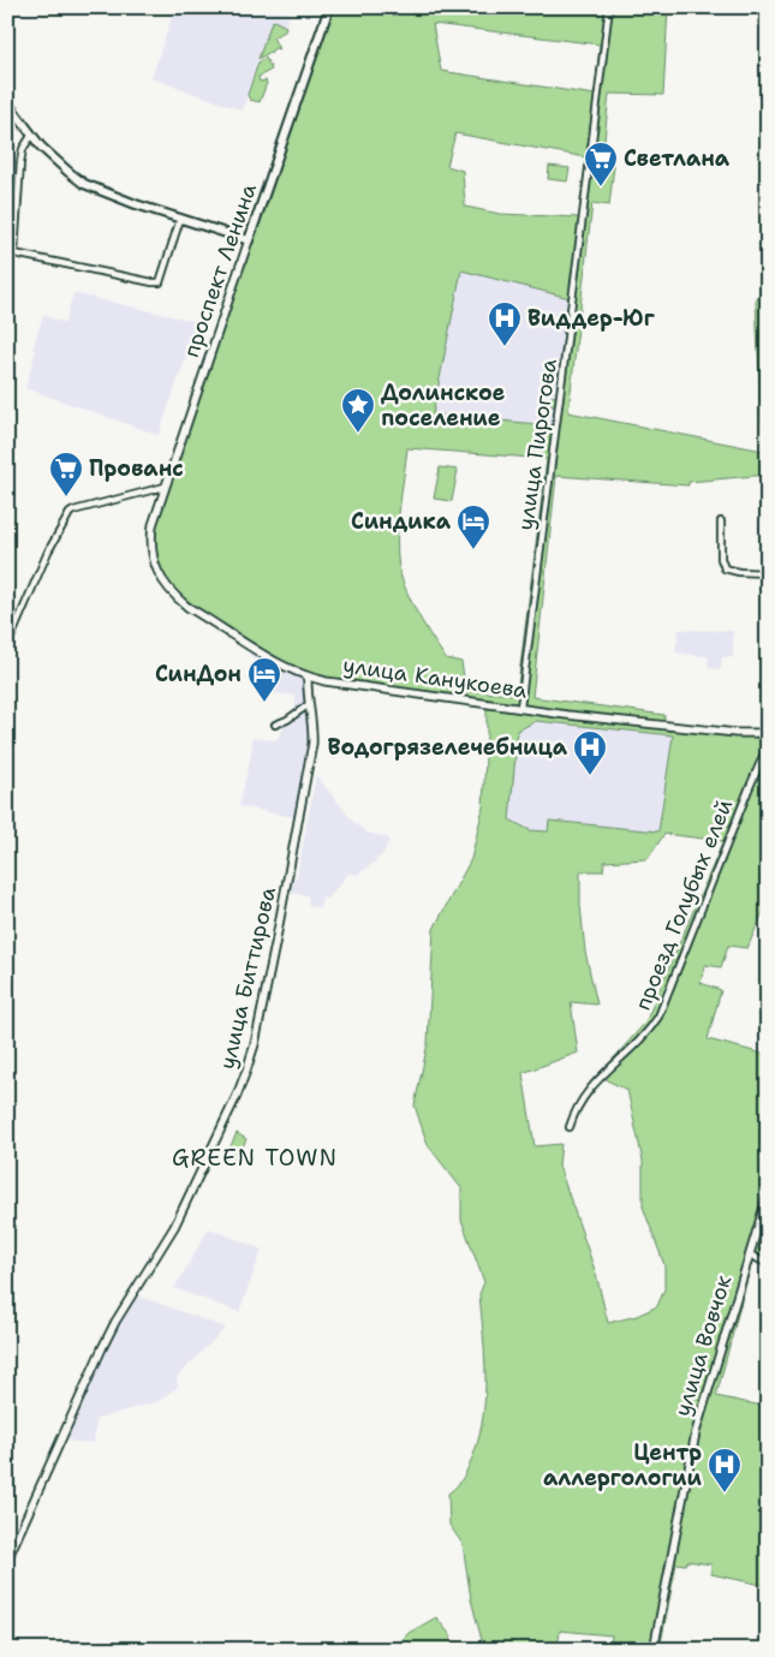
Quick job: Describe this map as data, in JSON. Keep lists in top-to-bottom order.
{
  "streets": {
    "main road": ["проспект Ленина"],
    "street": [
      "улица Пирогова",
      "улица Канукоева",
      "проезд Голубых елей",
      "улица Биттирова",
      "улица Вовчок"
    ]
  },
  "crossings": [
    ["проспект Ленина", "улица Канукоева"],
    ["улица Пирогова", "улица Канукоева"],
    ["улица Канукоева", "улица Биттирова"]
  ],
  "districts": ["GREEN TOWN"],
  "places": {
    "supermarket": ["Светлана", "Прованс"],
    "hospital": ["Виддер-Юг", "Водогрязелечебница", "Центр аллергологии"],
    "place": ["Долинское поселение"],
    "hotel": ["Синдика", "СинДон"]
  }
}
